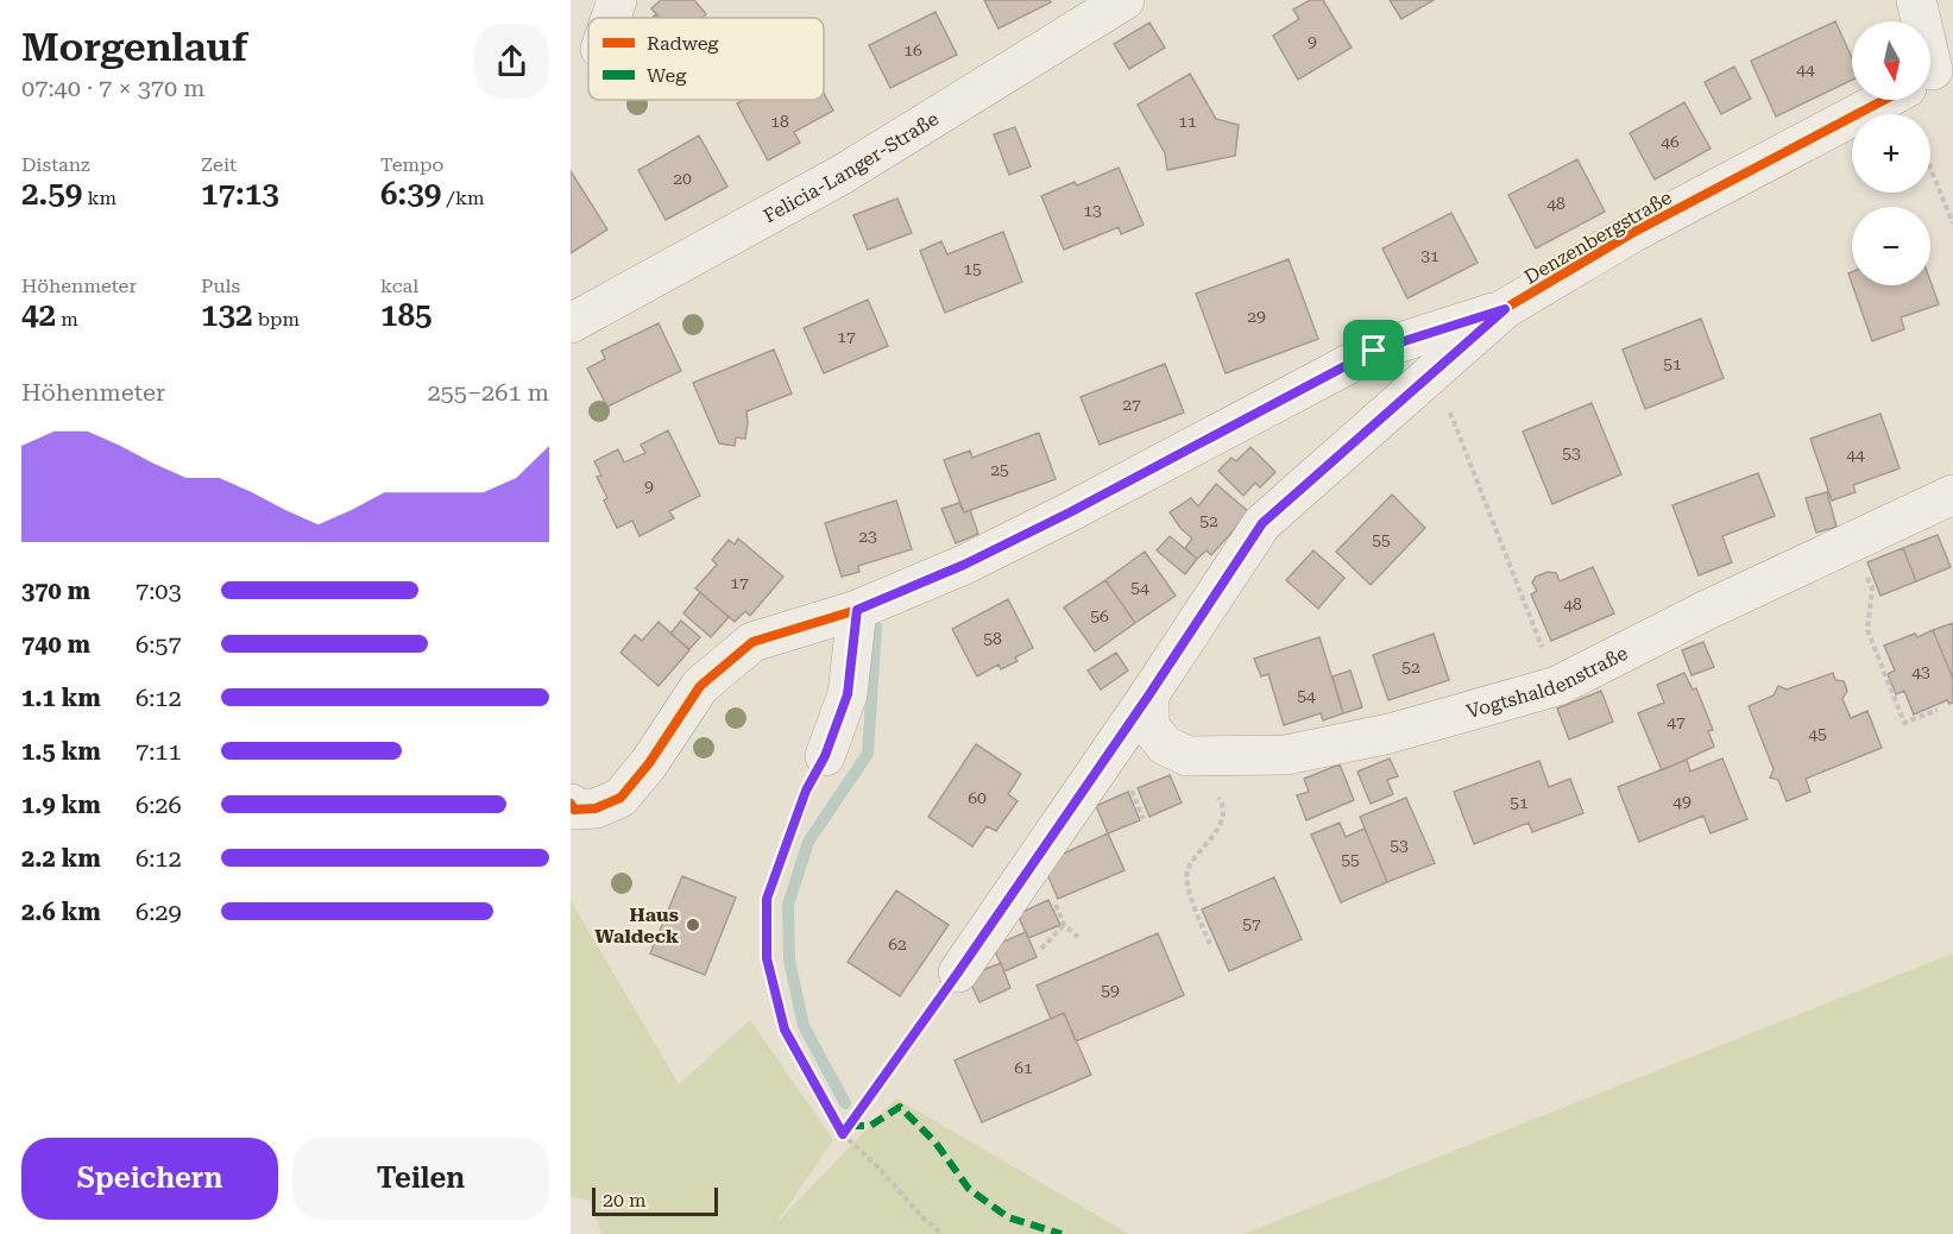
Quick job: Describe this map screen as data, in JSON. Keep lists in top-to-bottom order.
{
  "streets": {
    "street": ["Felicia-Langer-Straße", "Denzenbergstraße", "Vogtshaldenstraße"]
  },
  "crossings": [
    ["Denzenbergstraße", "Vogtshaldenstraße"]
  ],
  "places": ["Haus Waldeck"],
  "house_numbers": [
    "9",
    "16",
    "44",
    "18",
    "11",
    "46",
    "20",
    "48",
    "13",
    "31",
    "15",
    "29",
    "17",
    "51",
    "27",
    "53",
    "44",
    "25",
    "9",
    "52",
    "23",
    "55",
    "17",
    "54",
    "48",
    "56",
    "58",
    "52",
    "43",
    "54",
    "47",
    "45",
    "60",
    "49",
    "51",
    "53",
    "55",
    "57",
    "62",
    "59",
    "61"
  ],
  "legend": ["Radweg", "Weg"],
  "scale_bar": "20 m",
  "north": "bottom",
  "page": {
    "heading": ["Morgenlauf", "07:40 · 7 × 370 m"],
    "map_buttons": ["+", "−"],
    "stats": [
      ["Distanz", "2.59 km"],
      ["Zeit", "17:13"],
      ["Tempo", "6:39 /km"],
      ["Höhenmeter", "42 m"],
      ["Puls", "132 bpm"],
      ["kcal", "185"]
    ],
    "chart": ["Höhenmeter", "255–261 m"],
    "list": [
      {
        "name": "370 m",
        "note": "7:03"
      },
      {
        "name": "740 m",
        "note": "6:57"
      },
      {
        "name": "1.1 km",
        "note": "6:12"
      },
      {
        "name": "1.5 km",
        "note": "7:11"
      },
      {
        "name": "1.9 km",
        "note": "6:26"
      },
      {
        "name": "2.2 km",
        "note": "6:12"
      },
      {
        "name": "2.6 km",
        "note": "6:29"
      }
    ],
    "buttons": ["Speichern", "Teilen"],
    "scale": "20 m"
  }
}
